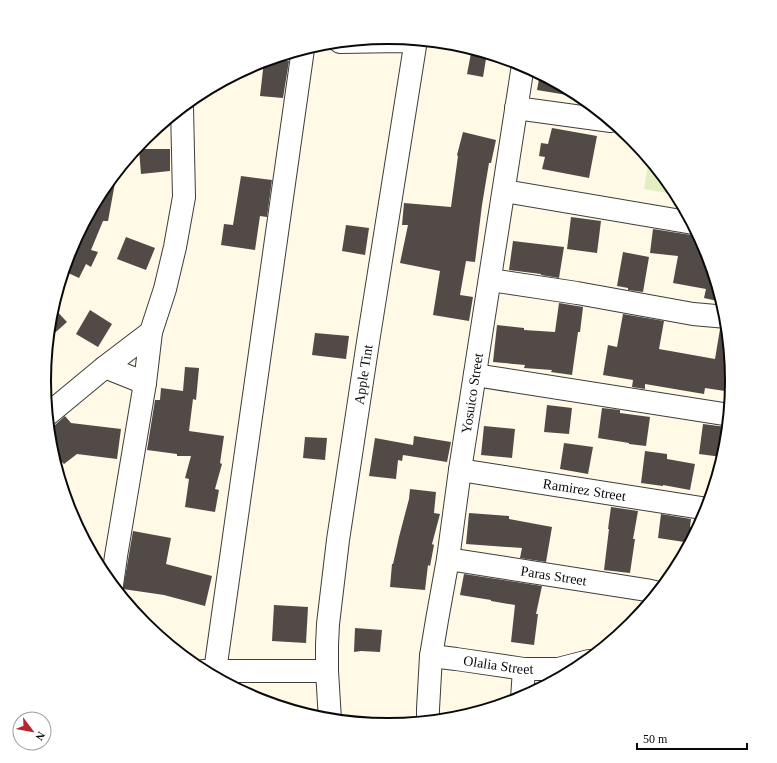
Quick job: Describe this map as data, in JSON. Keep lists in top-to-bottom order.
{
  "streets": {
    "street": [
      "Apple Tint",
      "Yosuico Street",
      "Ramirez Street",
      "Paras Street",
      "Olalia Street"
    ]
  },
  "crossings": [
    ["Yosuico Street", "Ramirez Street"],
    ["Yosuico Street", "Paras Street"],
    ["Yosuico Street", "Olalia Street"]
  ],
  "scale_bar": "50 m",
  "north": "bottom right"
}
